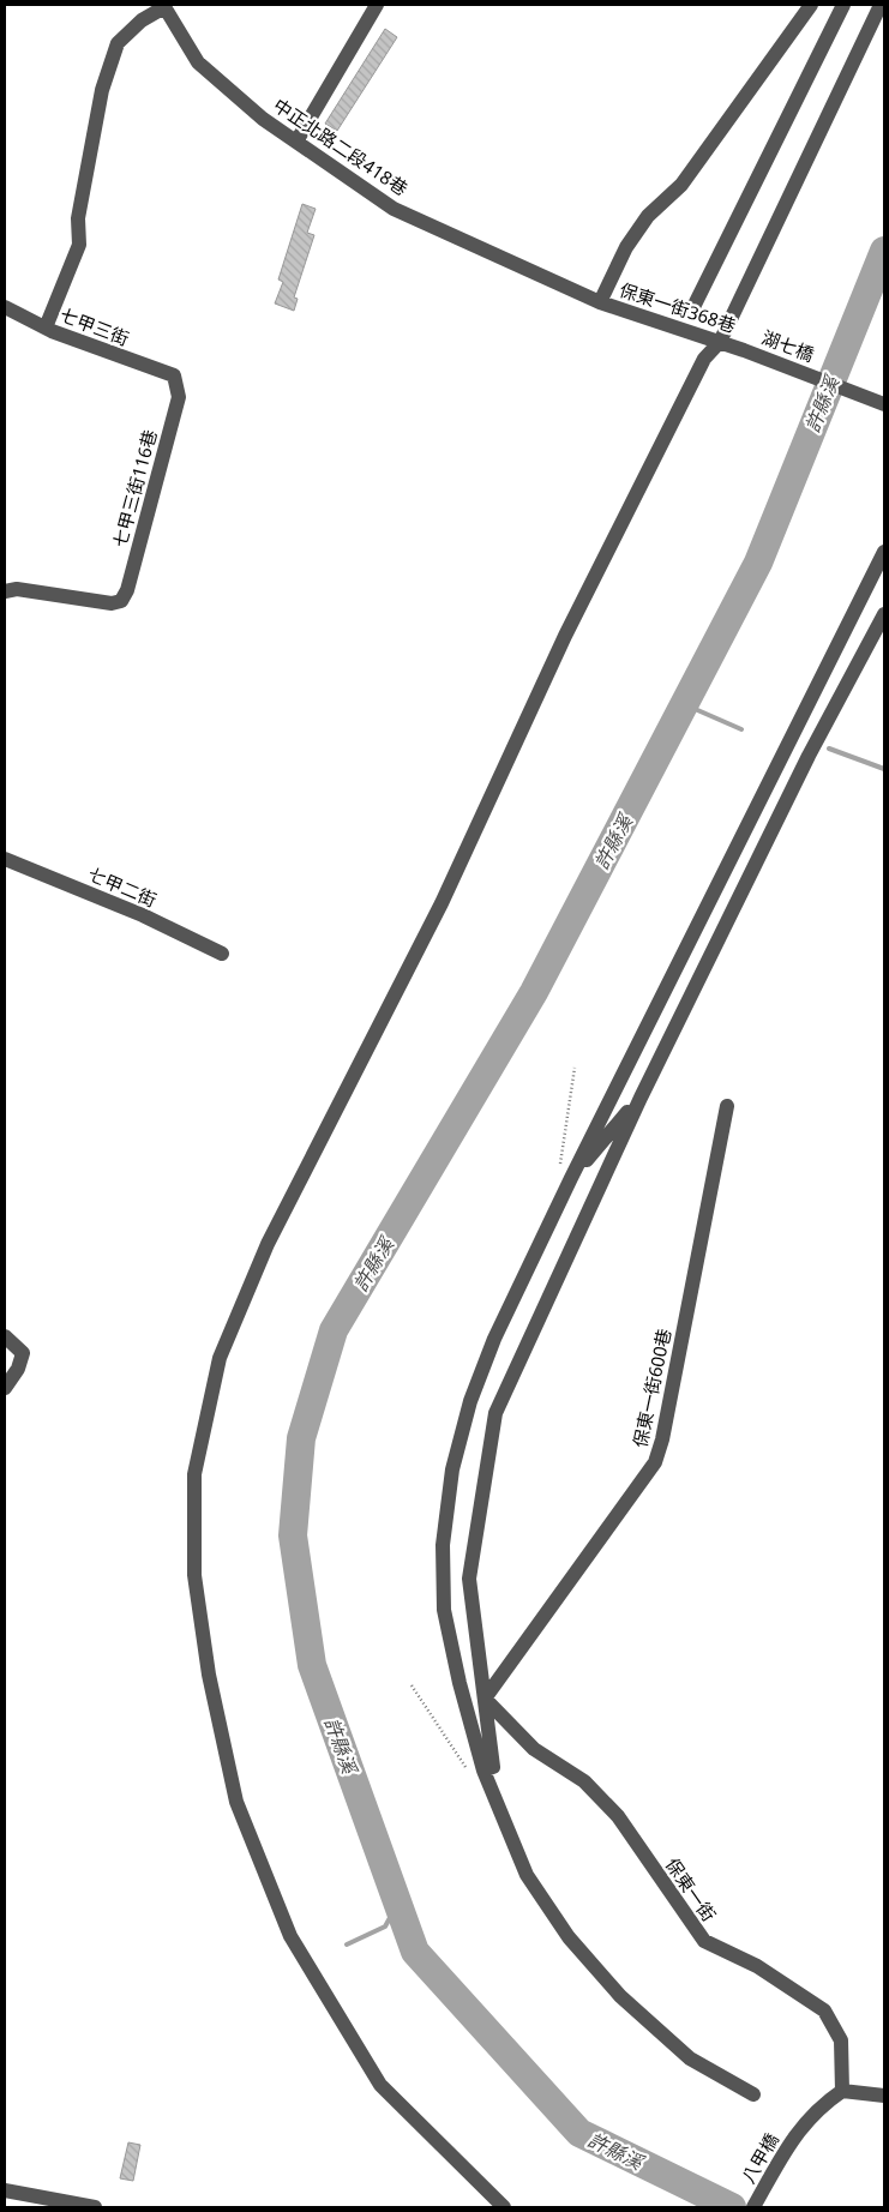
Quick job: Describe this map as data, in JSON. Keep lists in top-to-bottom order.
{
  "streets": {
    "street": [
      "中正北路二段418巷",
      "保東一街368巷",
      "七甲三街",
      "湖七橋",
      "七甲三街116巷",
      "七甲二街",
      "保東一街600巷",
      "保東一街",
      "八甲橋"
    ]
  },
  "crossings": [
    ["中正北路二段418巷", "保東一街368巷"],
    ["保東一街368巷", "湖七橋"],
    ["七甲三街", "七甲三街116巷"],
    ["保東一街600巷", "保東一街"],
    ["保東一街", "八甲橋"]
  ],
  "water": ["許縣溪"]
}
